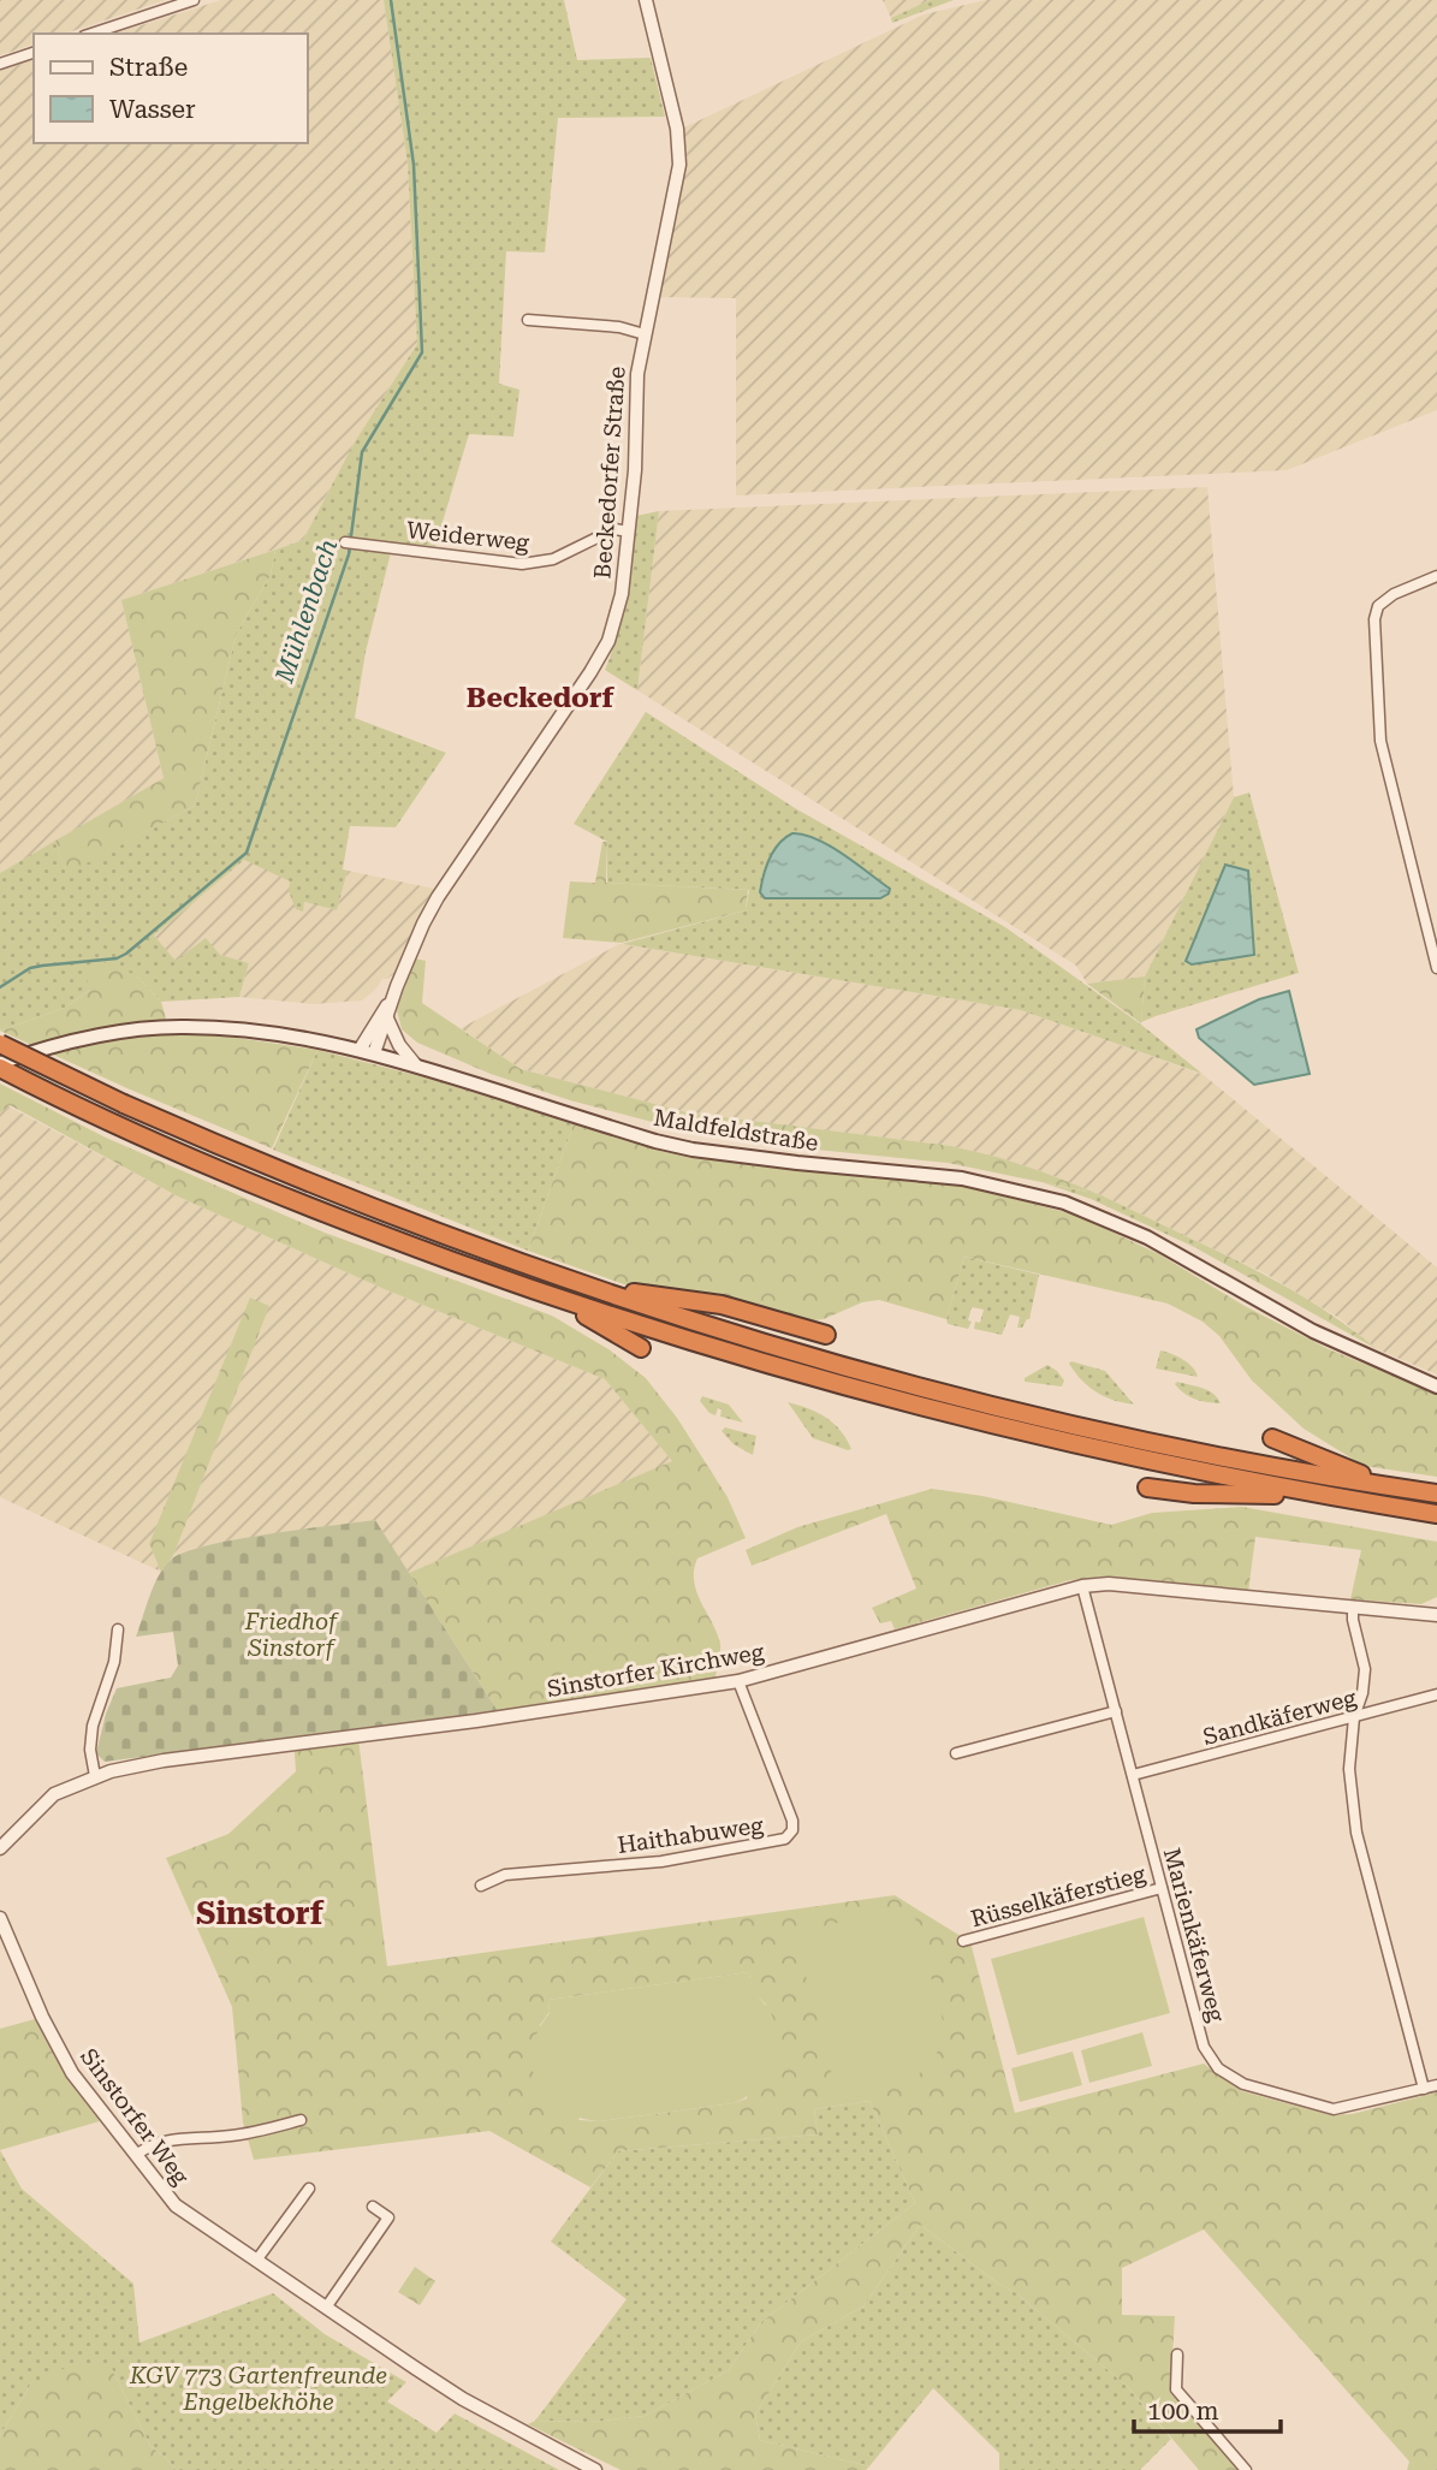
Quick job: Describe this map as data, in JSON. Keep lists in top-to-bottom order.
{
  "streets": {
    "main road": ["Maldfeldstraße"],
    "street": [
      "Beckedorfer Straße",
      "Weiderweg",
      "Sinstorfer Kirchweg",
      "Sandkäferweg",
      "Haithabuweg",
      "Rüsselkäferstieg",
      "Marienkäferweg",
      "Sinstorfer Weg"
    ]
  },
  "crossings": [
    ["Beckedorfer Straße", "Weiderweg"],
    ["Beckedorfer Straße", "Maldfeldstraße"],
    ["Sinstorfer Kirchweg", "Haithabuweg"],
    ["Sinstorfer Kirchweg", "Marienkäferweg"],
    ["Sandkäferweg", "Marienkäferweg"],
    ["Rüsselkäferstieg", "Marienkäferweg"]
  ],
  "districts": ["Beckedorf", "Sinstorf"],
  "water": ["Mühlenbach"],
  "parks": ["Friedhof Sinstorf", "KGV 773 Gartenfreunde Engelbekhöhe"],
  "legend": ["Straße", "Wasser"],
  "scale_bar": "100 m"
}
